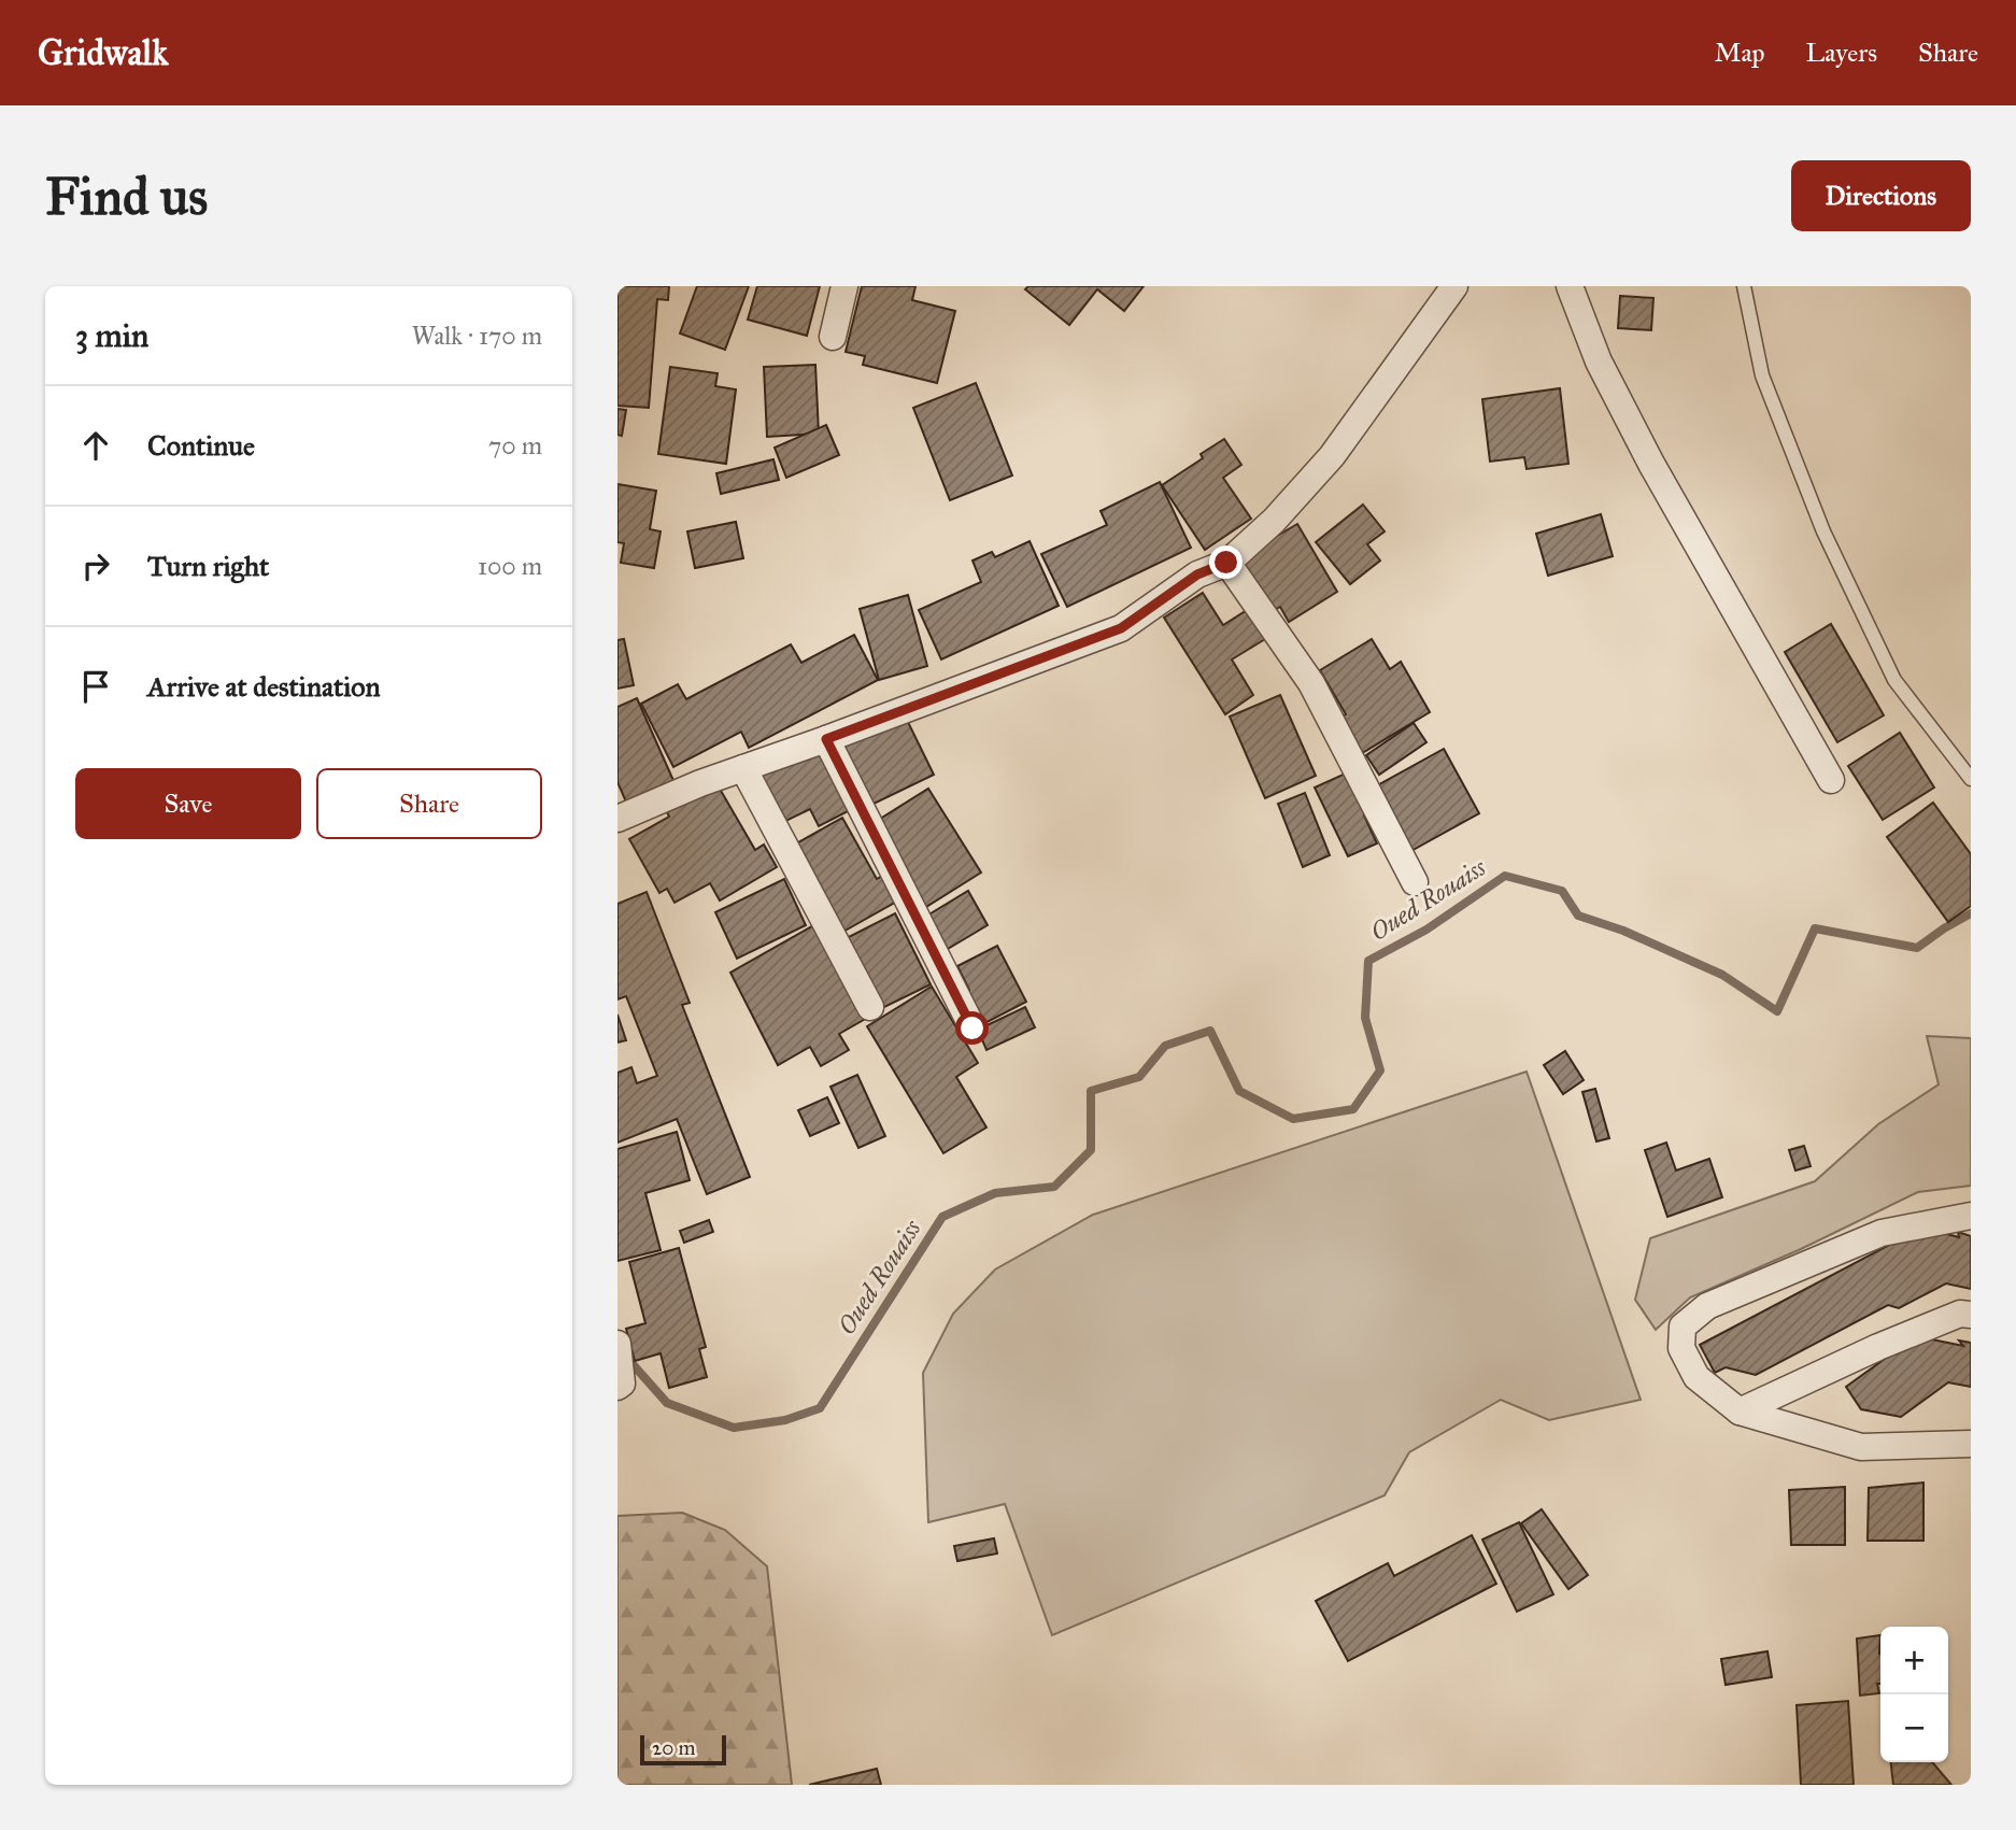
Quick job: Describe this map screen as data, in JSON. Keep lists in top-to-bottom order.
{
  "water": ["Oued Rouaiss"],
  "scale_bar": "20 m",
  "page": {
    "header": "Gridwalk",
    "nav": ["Map", "Layers", "Share"],
    "buttons": [
      "Directions",
      ["Save", "Share"]
    ],
    "title": "Find us",
    "heading": ["3 min", "Walk · 170 m"],
    "list": [
      ["Continue", "70 m"],
      ["Turn right", "100 m"],
      "Arrive at destination"
    ],
    "map_buttons": ["+", "−"],
    "scale": "20 m"
  }
}
